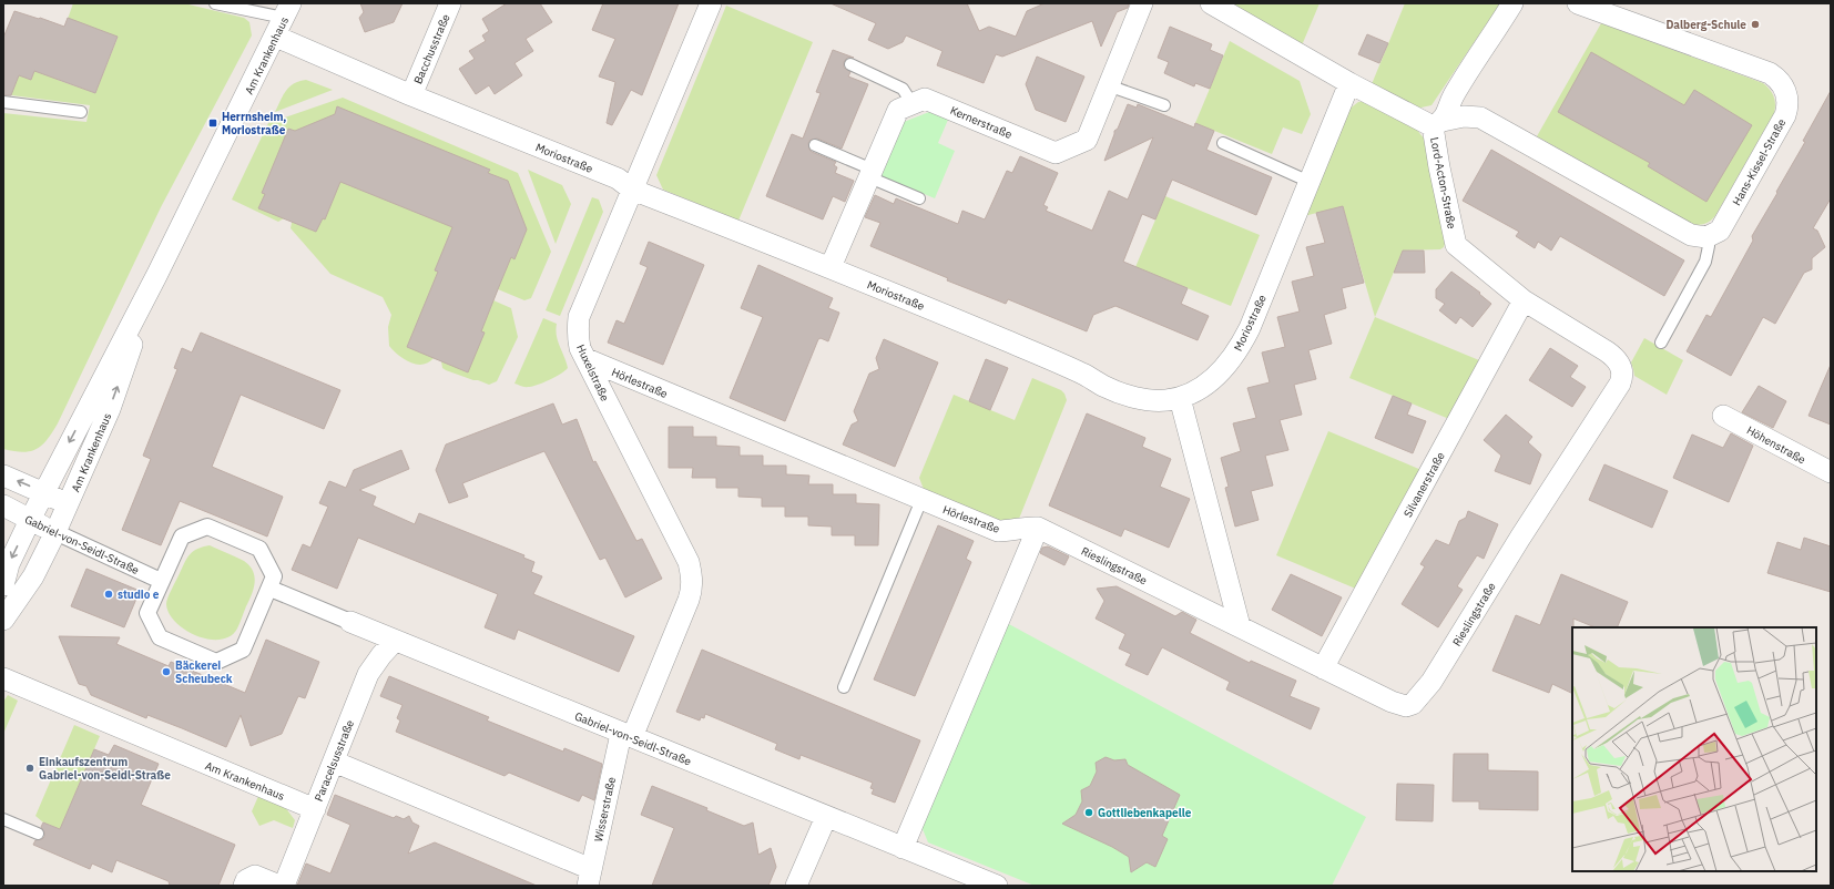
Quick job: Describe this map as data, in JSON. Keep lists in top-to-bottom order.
{
  "streets": {
    "street": [
      "Bacchusstraße",
      "Am Krankenhaus",
      "Kernerstraße",
      "Moriostraße",
      "Hans-Kissel-Straße",
      "Lord-Acton-Straße",
      "Huxelstraße",
      "Hörlestraße",
      "Höhenstraße",
      "Silvanerstraße",
      "Gabriel-von-Seidl-Straße",
      "Rieslingstraße",
      "Paracelsusstraße",
      "Wisserstraße"
    ]
  },
  "crossings": [
    ["Bacchusstraße", "Moriostraße"],
    ["Am Krankenhaus", "Moriostraße"],
    ["Am Krankenhaus", "Gabriel-von-Seidl-Straße"],
    ["Am Krankenhaus", "Paracelsusstraße"],
    ["Moriostraße", "Lord-Acton-Straße"],
    ["Moriostraße", "Huxelstraße"],
    ["Lord-Acton-Straße", "Silvanerstraße"],
    ["Lord-Acton-Straße", "Rieslingstraße"],
    ["Huxelstraße", "Hörlestraße"],
    ["Huxelstraße", "Gabriel-von-Seidl-Straße"],
    ["Huxelstraße", "Wisserstraße"],
    ["Hörlestraße", "Rieslingstraße"],
    ["Silvanerstraße", "Rieslingstraße"],
    ["Gabriel-von-Seidl-Straße", "Paracelsusstraße"],
    ["Gabriel-von-Seidl-Straße", "Wisserstraße"]
  ],
  "places": {
    "other": [
      "Dalberg-Schule",
      "studio e",
      "Bäckerei Scheubeck",
      "Einkaufszentrum Gabriel-von-Seidl-Straße",
      "Gottliebenkapelle"
    ],
    "transit": ["Herrnsheim, Moriostraße"]
  }
}
